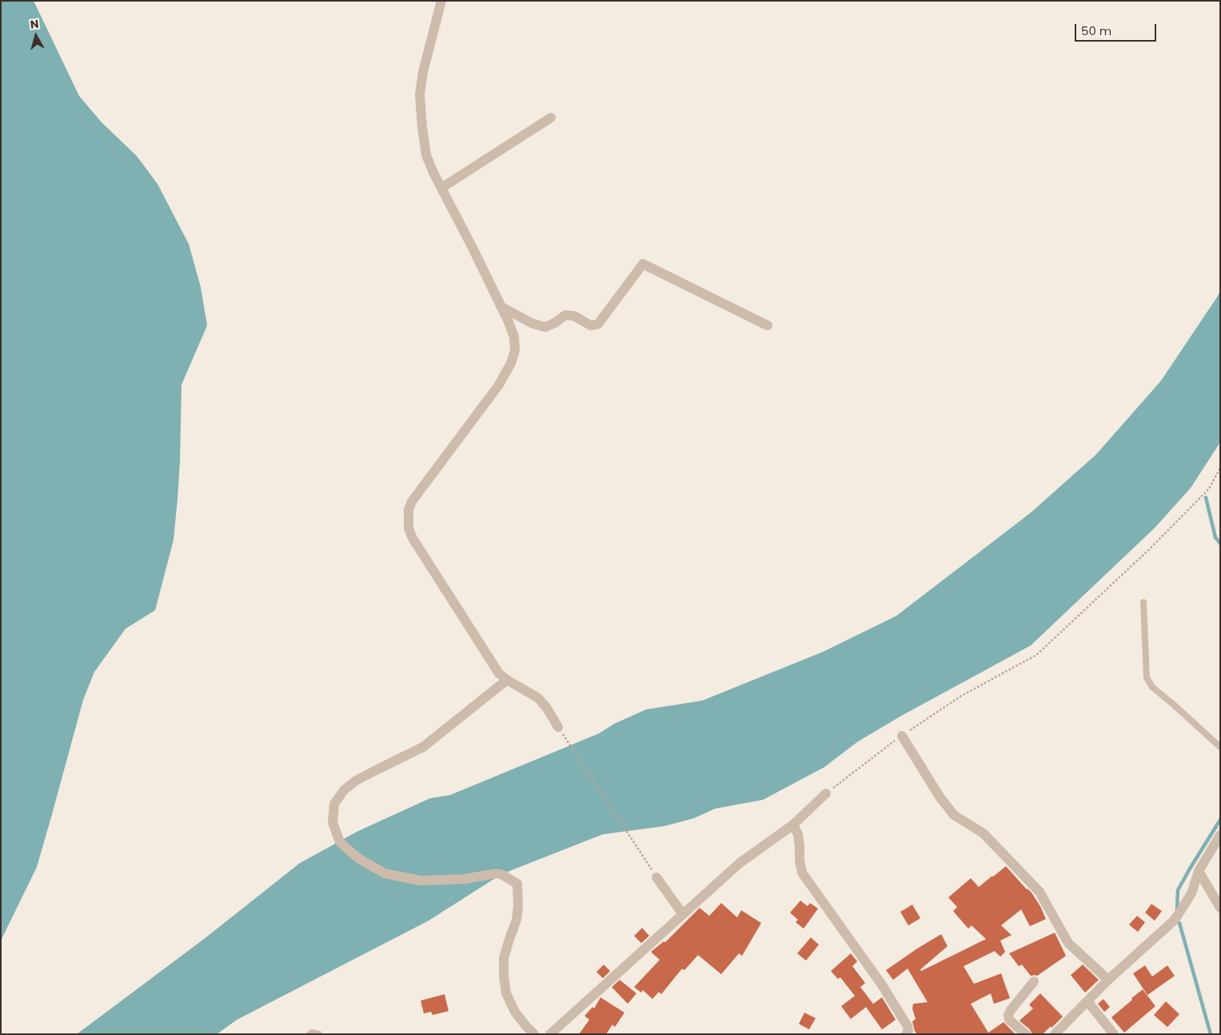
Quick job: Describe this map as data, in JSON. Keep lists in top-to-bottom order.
{
  "scale_bar": "50 m",
  "north": "top"
}
